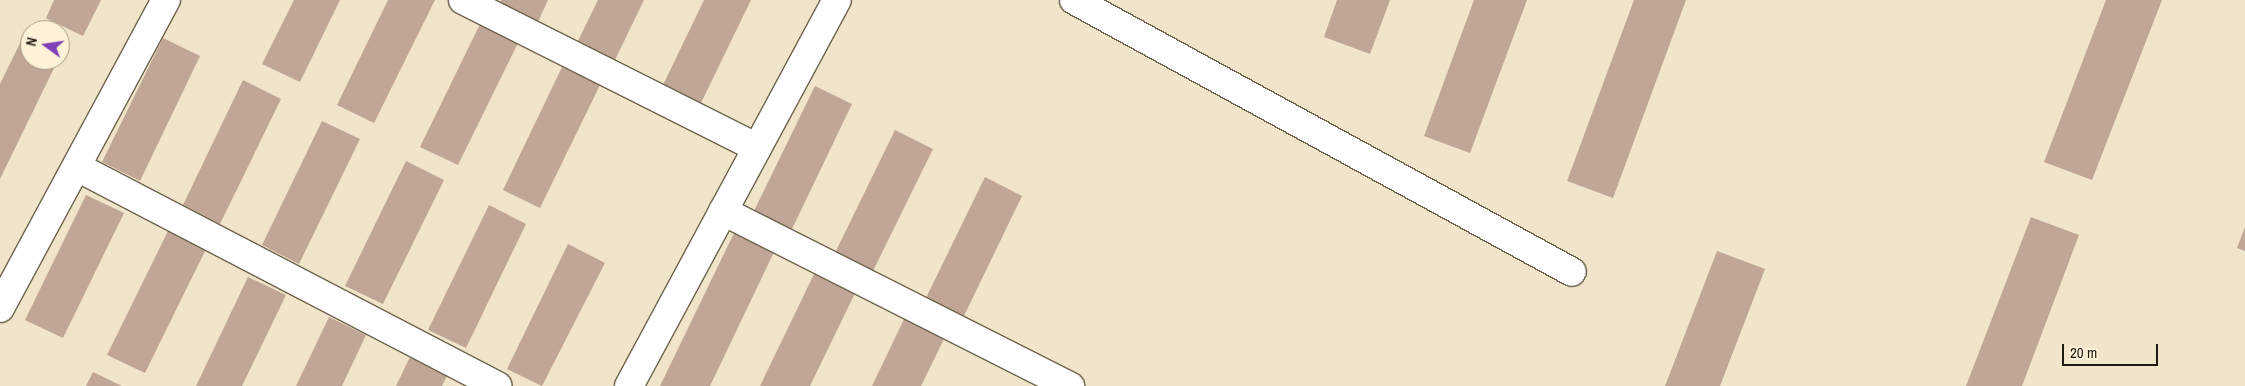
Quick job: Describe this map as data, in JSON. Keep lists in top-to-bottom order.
{
  "scale_bar": "20 m",
  "north": "left"
}
